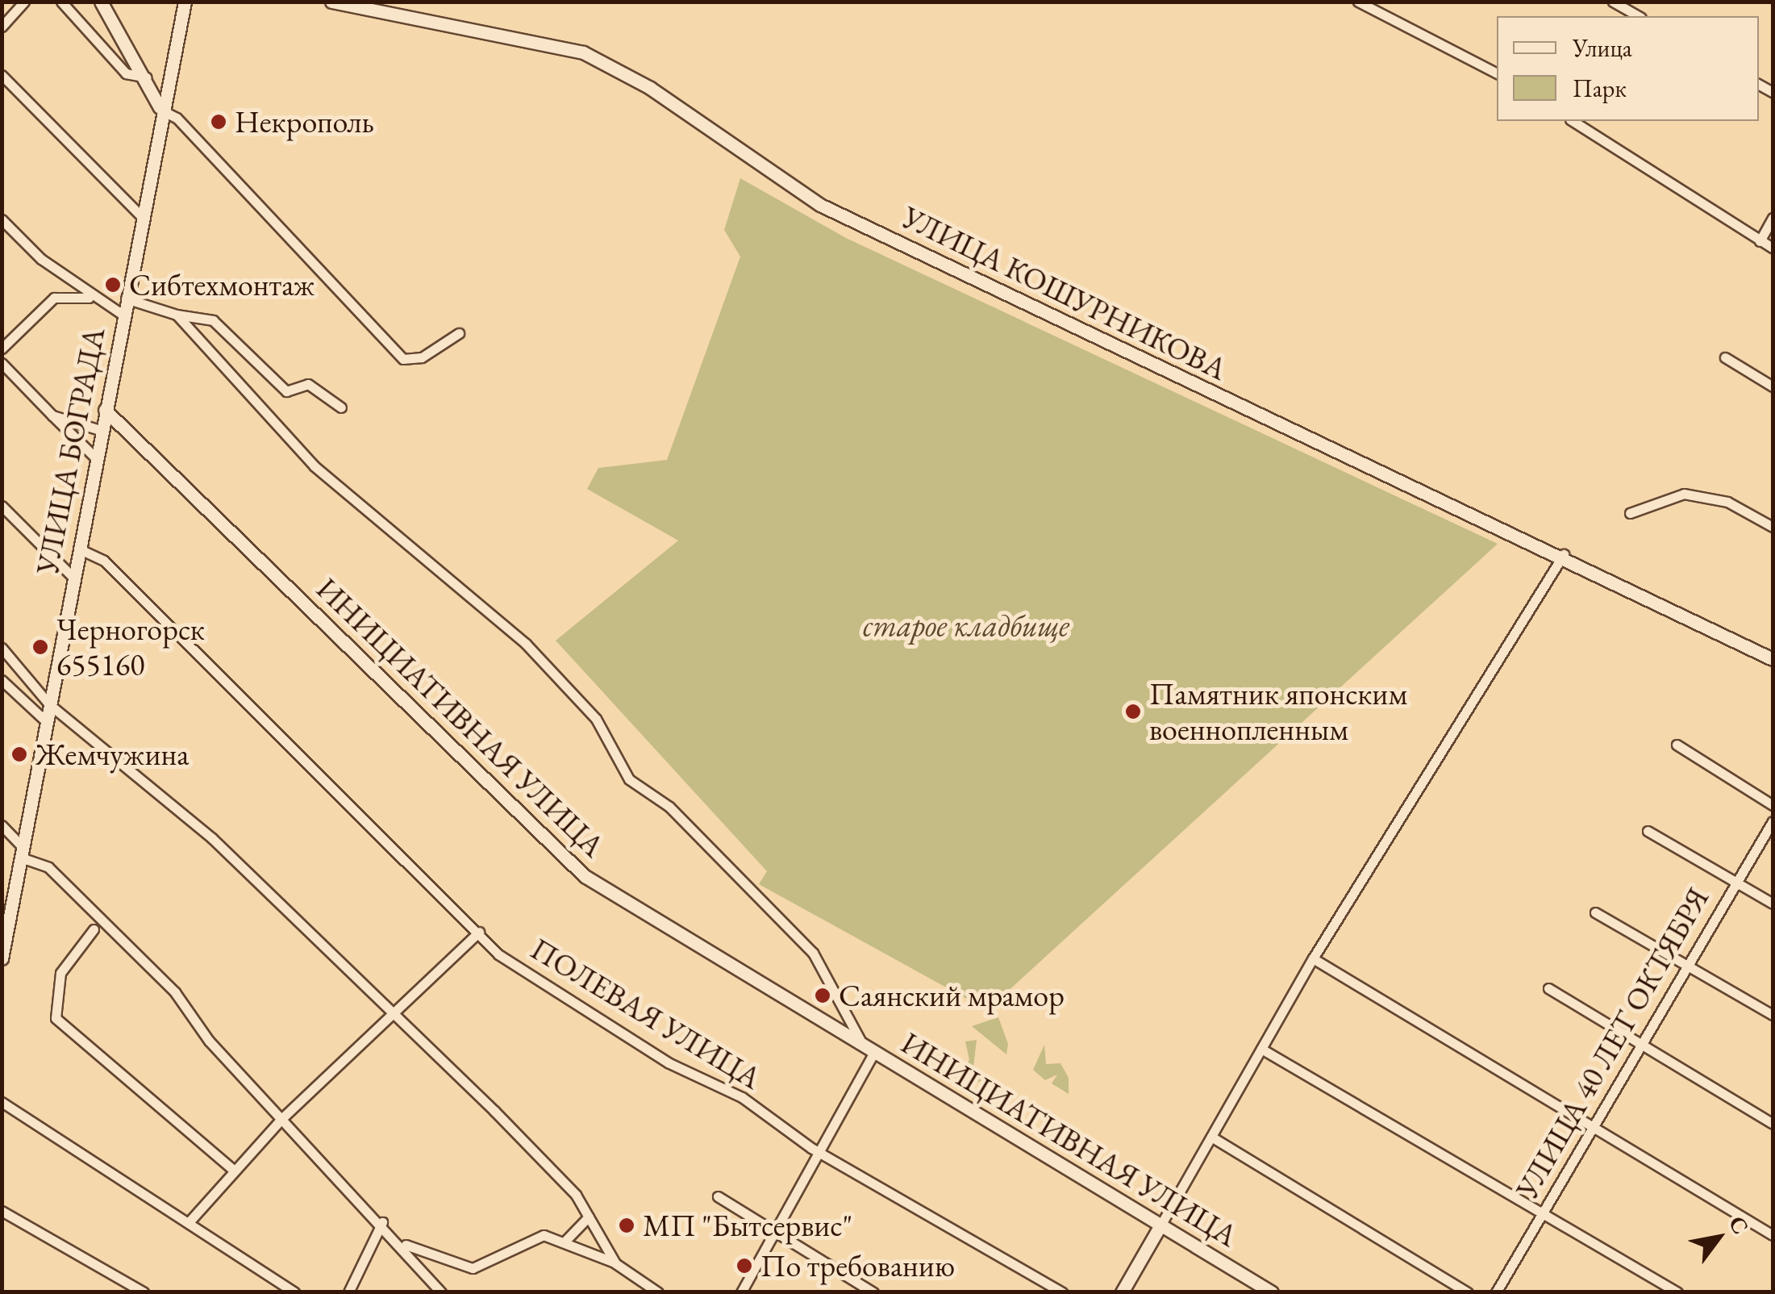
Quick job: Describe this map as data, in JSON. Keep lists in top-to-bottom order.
{
  "streets": {
    "main road": ["УЛИЦА КОШУРНИКОВА", "УЛИЦА БОГРАДА", "ИНИЦИАТИВНАЯ УЛИЦА"],
    "street": ["ПОЛЕВАЯ УЛИЦА", "УЛИЦА 40 ЛЕТ ОКТЯБРЯ"]
  },
  "crossings": [
    ["УЛИЦА БОГРАДА", "ИНИЦИАТИВНАЯ УЛИЦА"],
    ["УЛИЦА БОГРАДА", "ПОЛЕВАЯ УЛИЦА"]
  ],
  "parks": ["старое кладбище"],
  "places": [
    "Некрополь",
    "Сибтехмонтаж",
    "Черногорск 655160",
    "Памятник японским военнопленным",
    "Жемчужина",
    "Саянский мрамор",
    "МП \"Бытсервис\"",
    "По требованию"
  ],
  "legend": ["Улица", "Парк"],
  "north": "top right"
}
